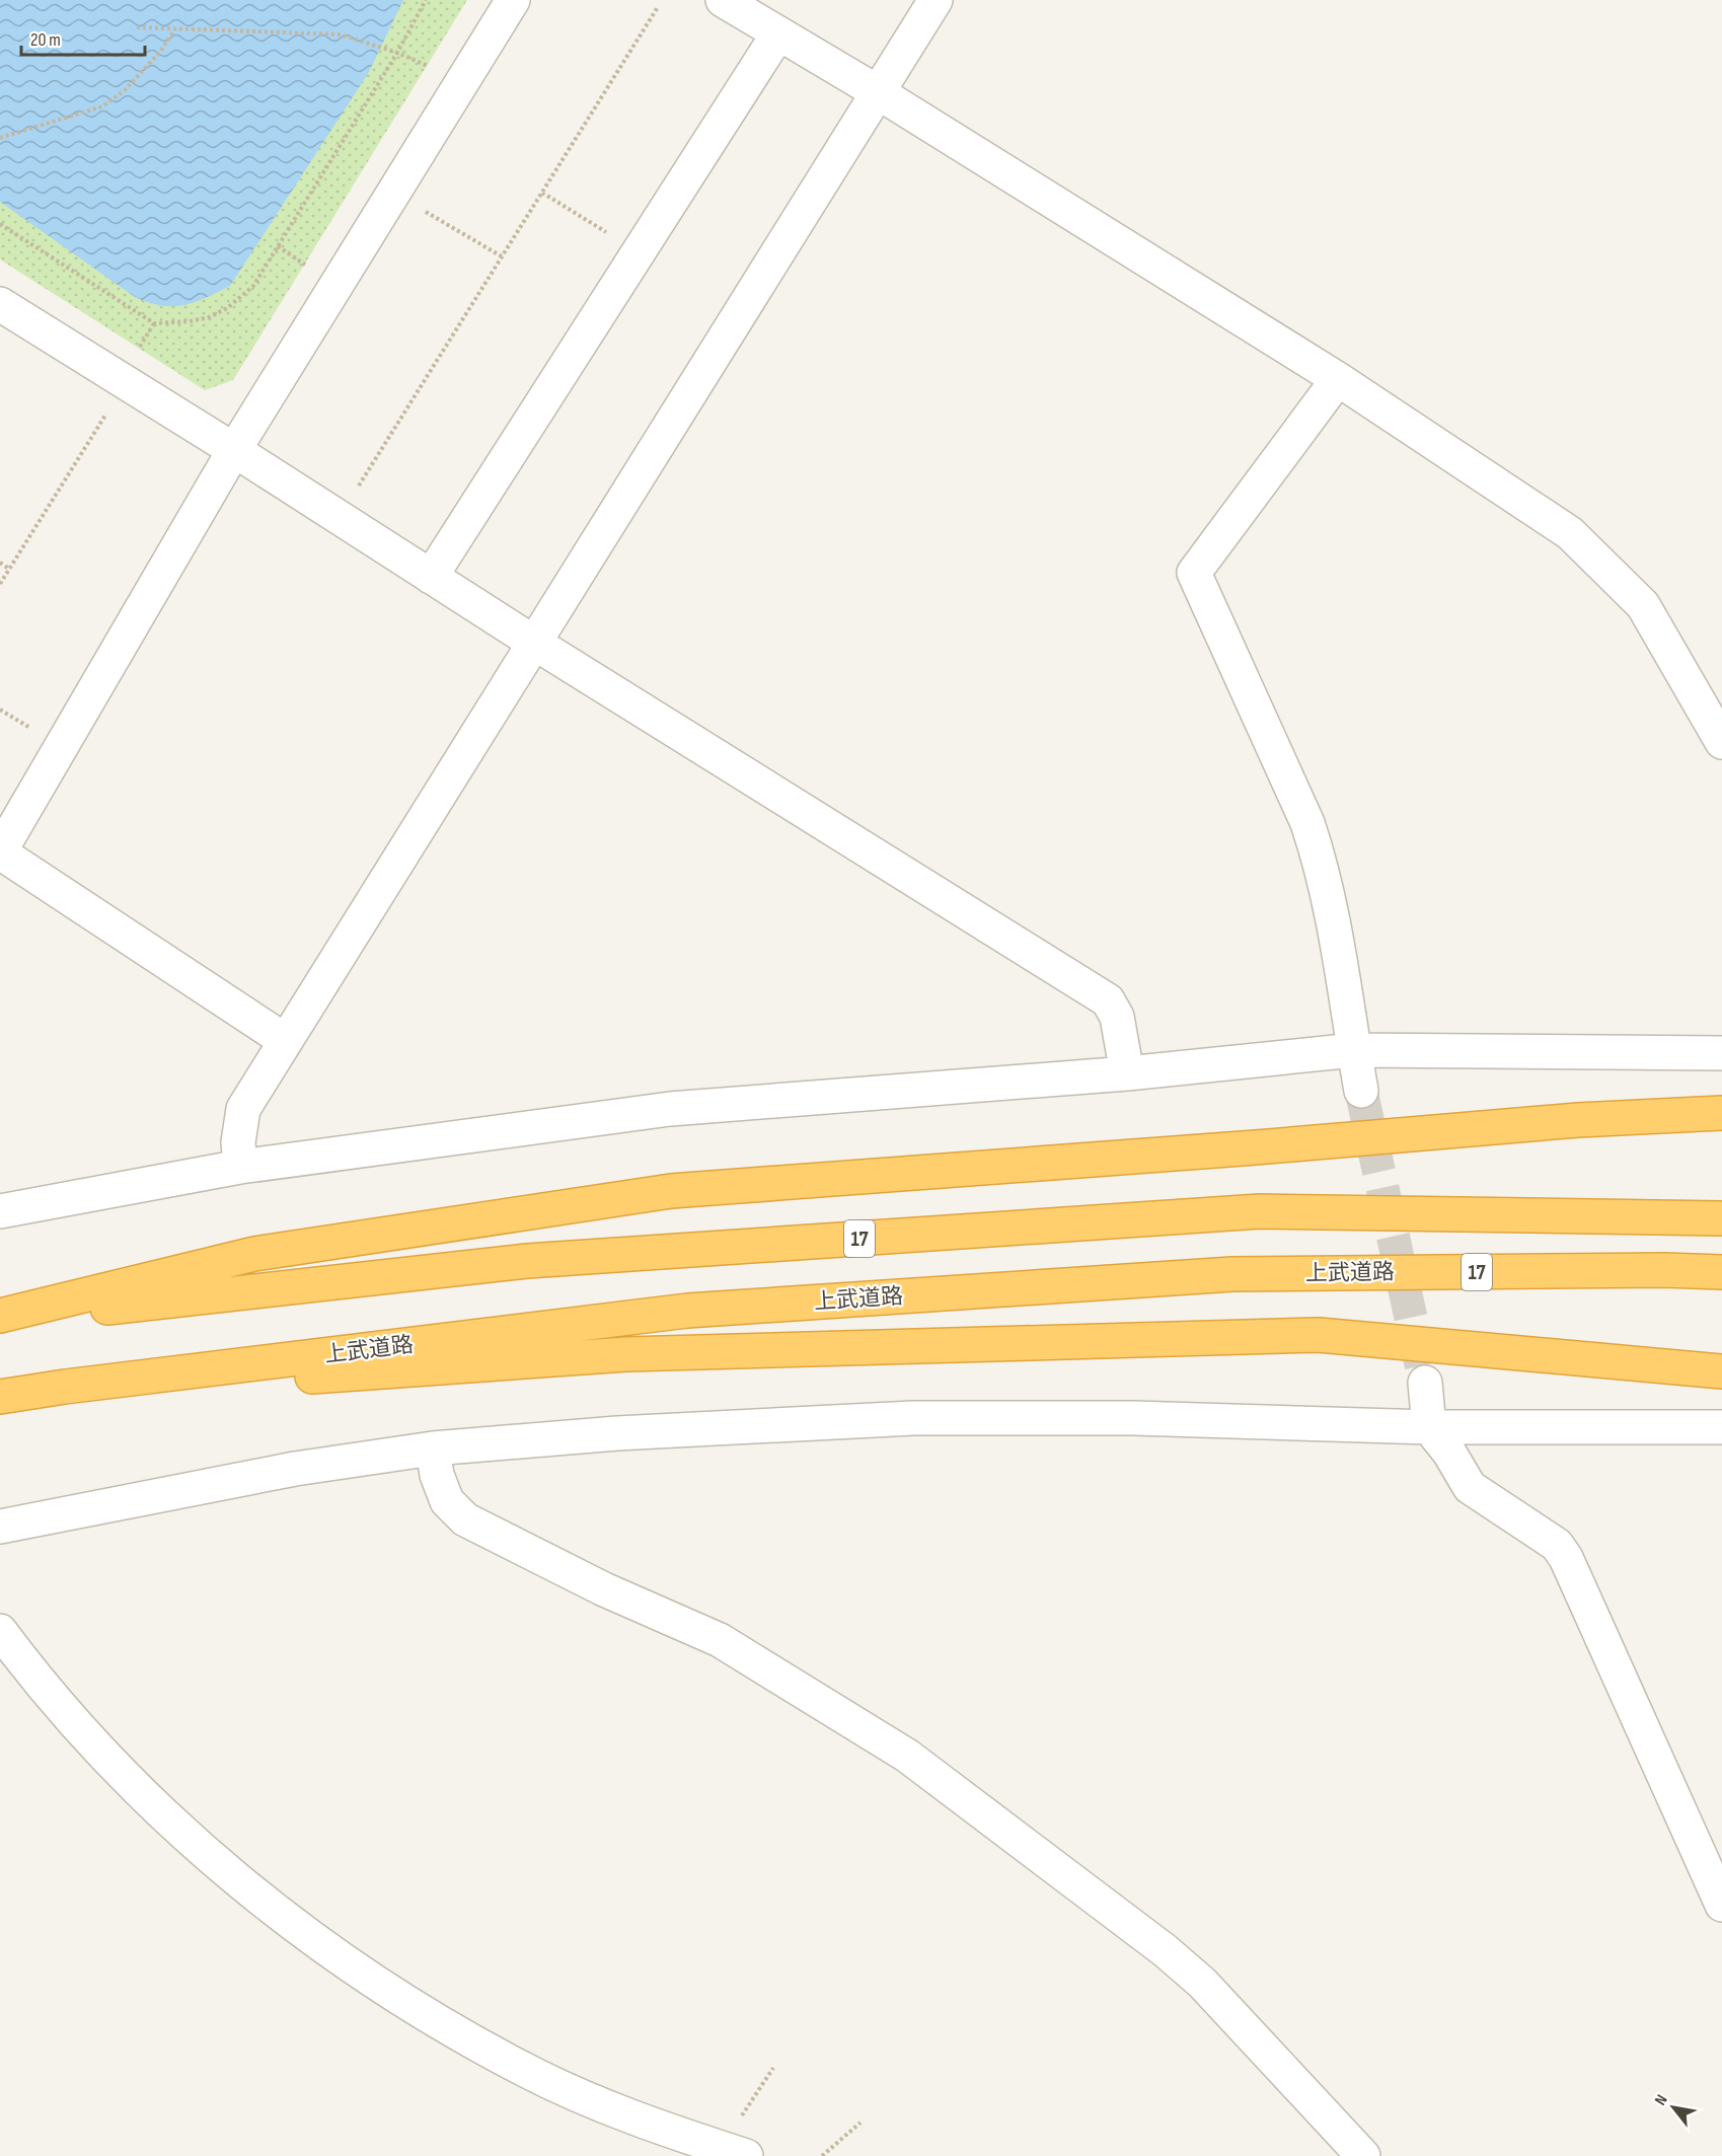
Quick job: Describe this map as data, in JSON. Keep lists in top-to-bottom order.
{
  "streets": {
    "highway": ["17", "上武道路"]
  },
  "scale_bar": "20 m",
  "north": "top left"
}
